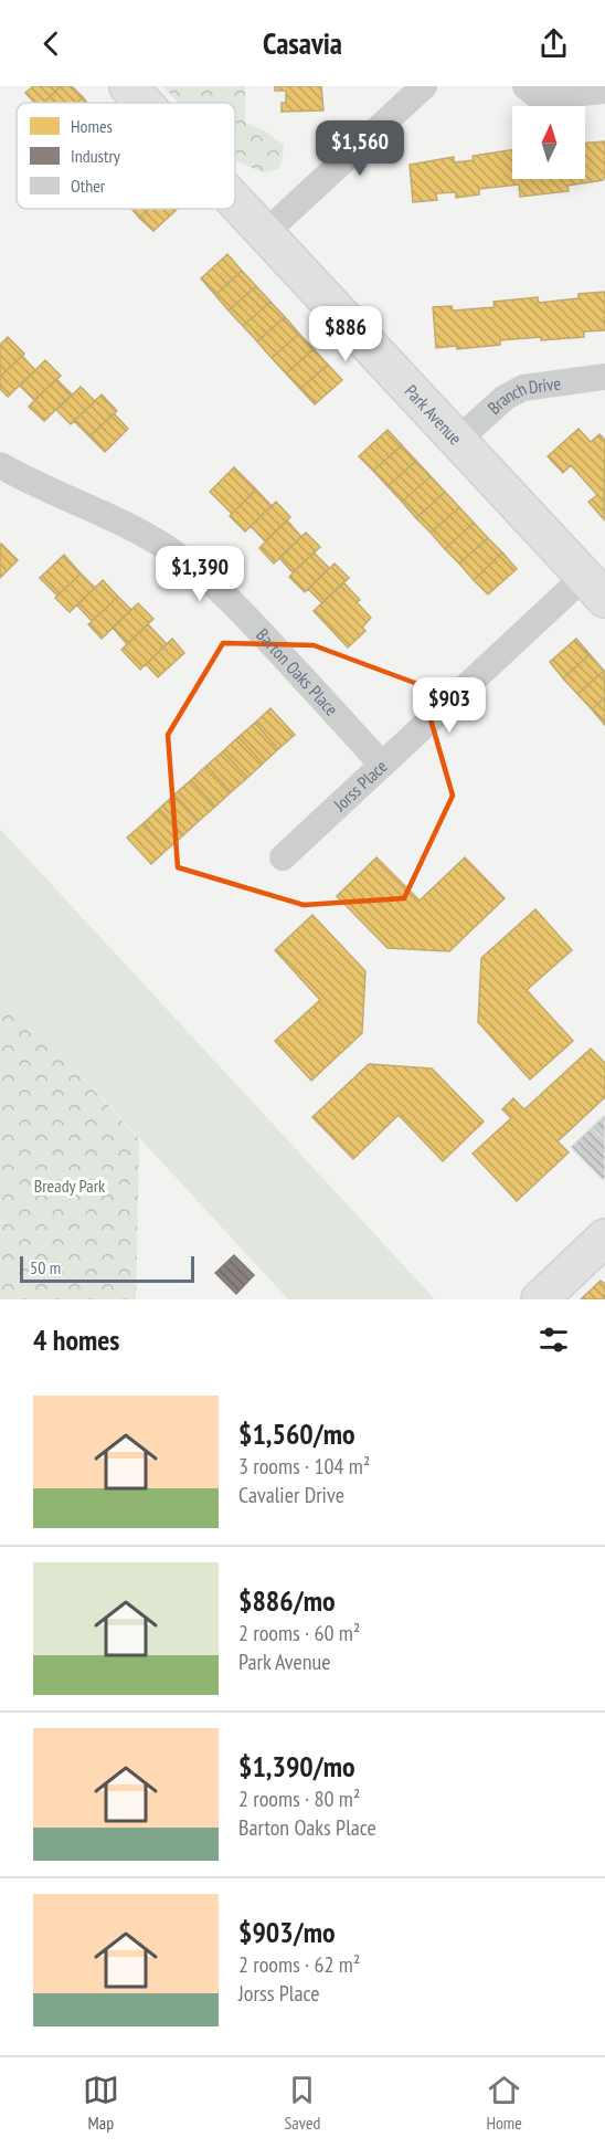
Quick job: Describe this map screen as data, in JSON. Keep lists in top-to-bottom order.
{
  "streets": {
    "street": [
      "Branch Drive",
      "Park Avenue",
      "Barton Oaks Place",
      "Jorss Place"
    ]
  },
  "crossings": [
    ["Branch Drive", "Park Avenue"],
    ["Park Avenue", "Jorss Place"],
    ["Barton Oaks Place", "Jorss Place"]
  ],
  "parks": ["Bready Park"],
  "legend": ["Homes", "Industry", "Other"],
  "scale_bar": "50 m",
  "north": "top",
  "page": {
    "header": "Casavia",
    "price": [
      "$1,560",
      "$886",
      "$1,390",
      "$903"
    ],
    "scale": "50 m",
    "heading": "4 homes",
    "list": [
      {
        "name": "$1,560/mo",
        "note": "3 rooms · 104 m² · Cavalier Drive"
      },
      {
        "name": "$886/mo",
        "note": "2 rooms · 60 m² · Park Avenue"
      },
      {
        "name": "$1,390/mo",
        "note": "2 rooms · 80 m² · Barton Oaks Place"
      },
      {
        "name": "$903/mo",
        "note": "2 rooms · 62 m² · Jorss Place"
      }
    ],
    "tabs": ["Map", "Saved", "Home"]
  }
}
